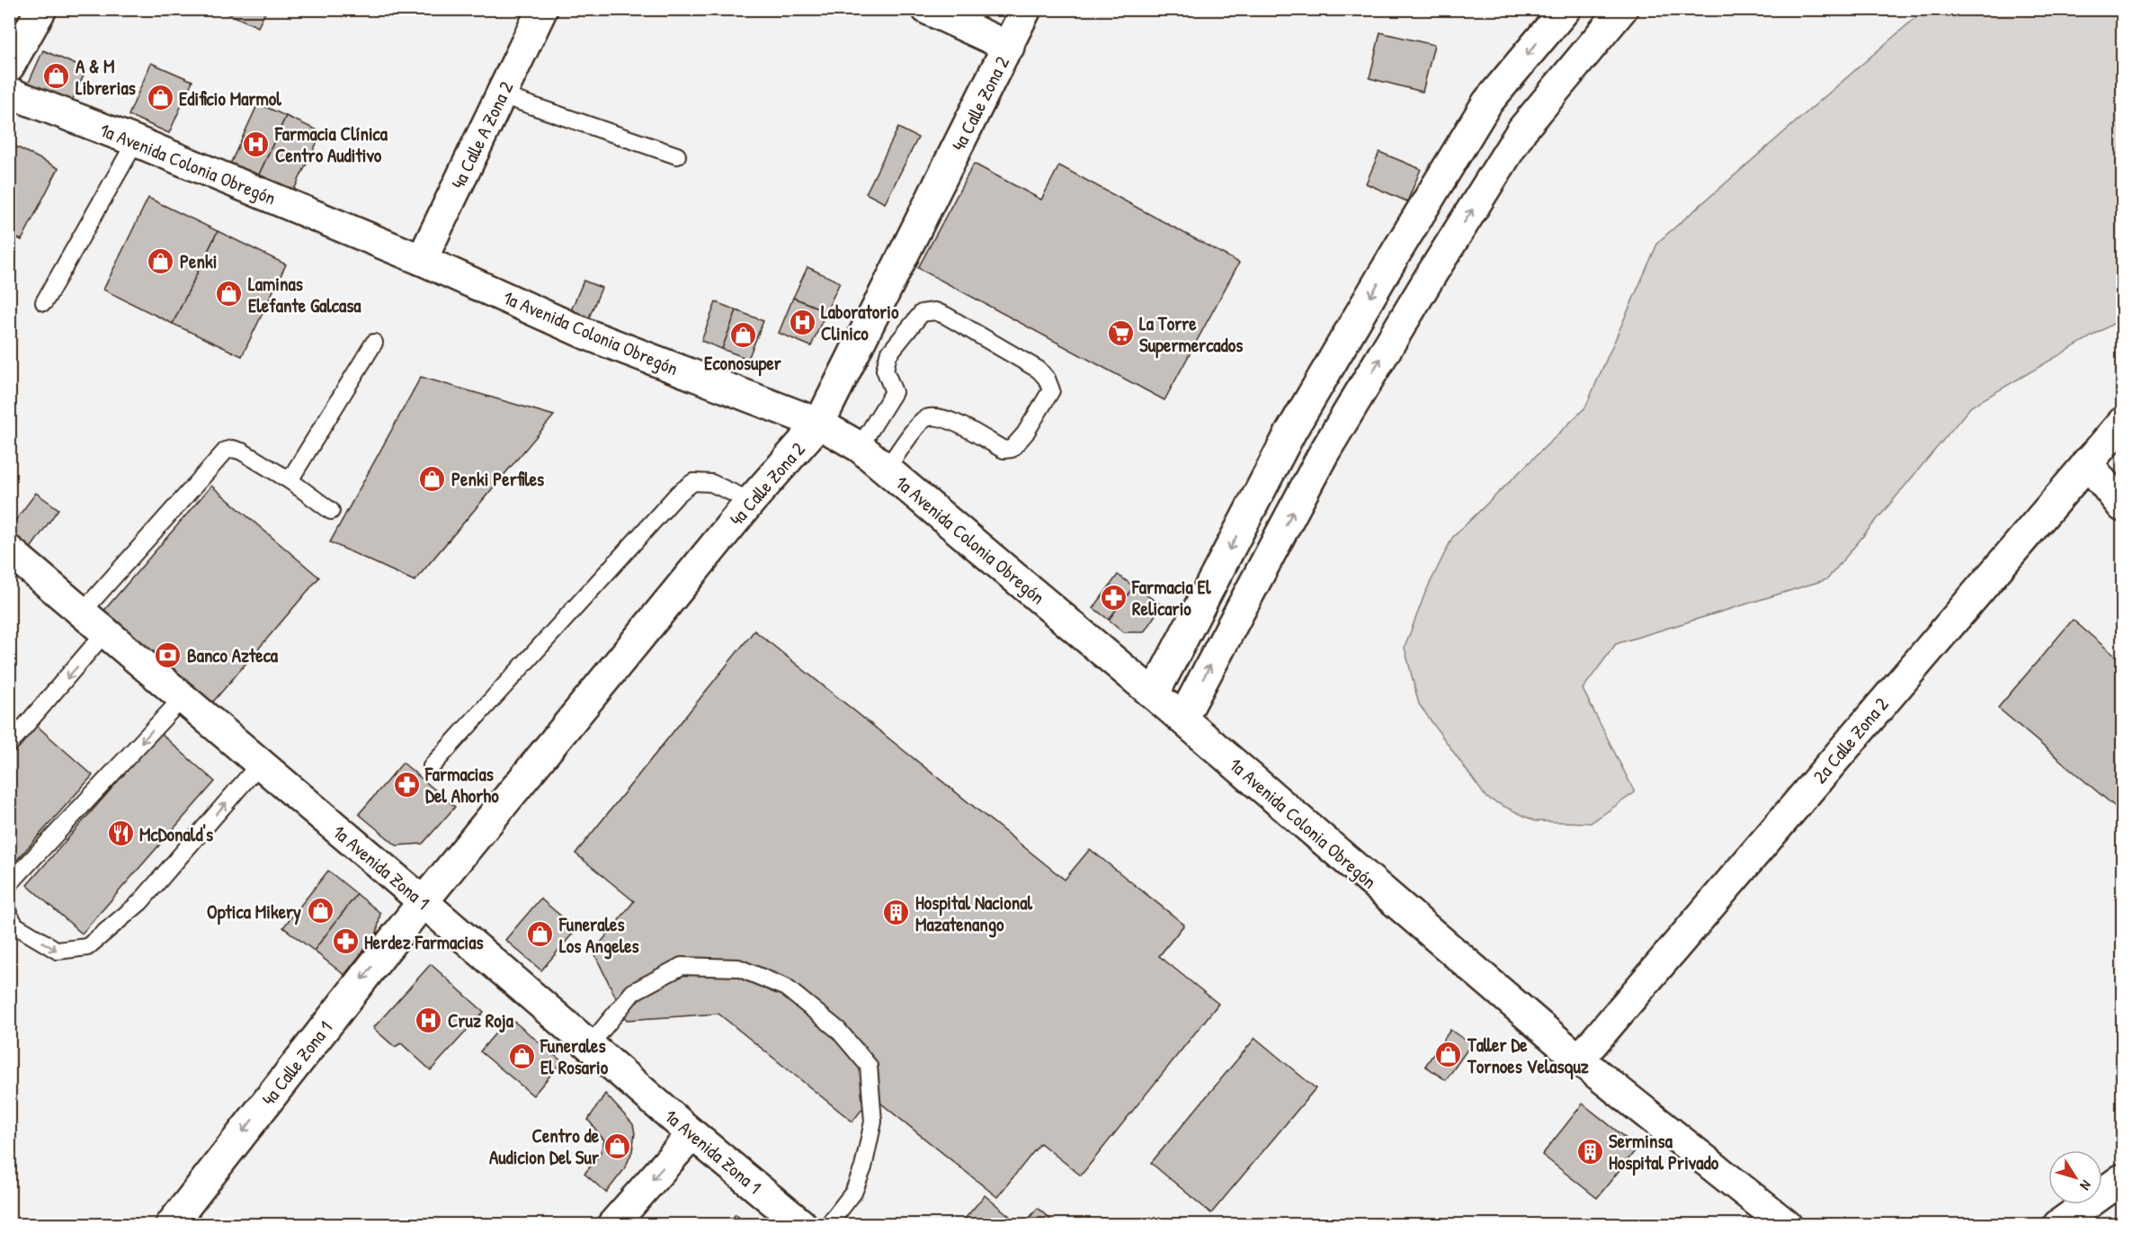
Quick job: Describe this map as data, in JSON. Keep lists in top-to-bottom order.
{
  "streets": {
    "street": [
      "4a Calle Zona 2",
      "4a Calle A Zona 2",
      "1a Avenida Colonia Obregón",
      "2a Calle Zona 2",
      "1a Avenida Zona 1",
      "4a Calle Zona 1"
    ]
  },
  "crossings": [
    ["4a Calle Zona 2", "1a Avenida Colonia Obregón"],
    ["4a Calle Zona 2", "1a Avenida Zona 1"],
    ["4a Calle Zona 2", "4a Calle Zona 1"],
    ["4a Calle A Zona 2", "1a Avenida Colonia Obregón"],
    ["1a Avenida Colonia Obregón", "2a Calle Zona 2"],
    ["1a Avenida Zona 1", "4a Calle Zona 1"]
  ],
  "one_way": ["4a Calle Zona 1"],
  "places": {
    "shop": [
      "A & M Librerias",
      "Edificio Marmol",
      "Penki",
      "Laminas Elefante Galcasa",
      "Econosuper",
      "Penki Perfiles",
      "Optica Mikery",
      "Funerales Los Angeles",
      "Taller De Tornoes Velasquz",
      "Funerales El Rosario",
      "Centro de Audicion Del Sur"
    ],
    "hospital": ["Farmacia Clínica Centro Auditivo", "Laboratorio Clinico", "Cruz Roja"],
    "supermarket": ["La Torre Supermercados"],
    "pharmacy": ["Farmacia El Relicario", "Farmacias Del Ahorho", "Herdez Farmacias"],
    "bank": ["Banco Azteca"],
    "restaurant": ["McDonald's"],
    "building": ["Hospital Nacional Mazatenango", "Serminsa Hospital Privado"]
  },
  "north": "bottom right"
}
